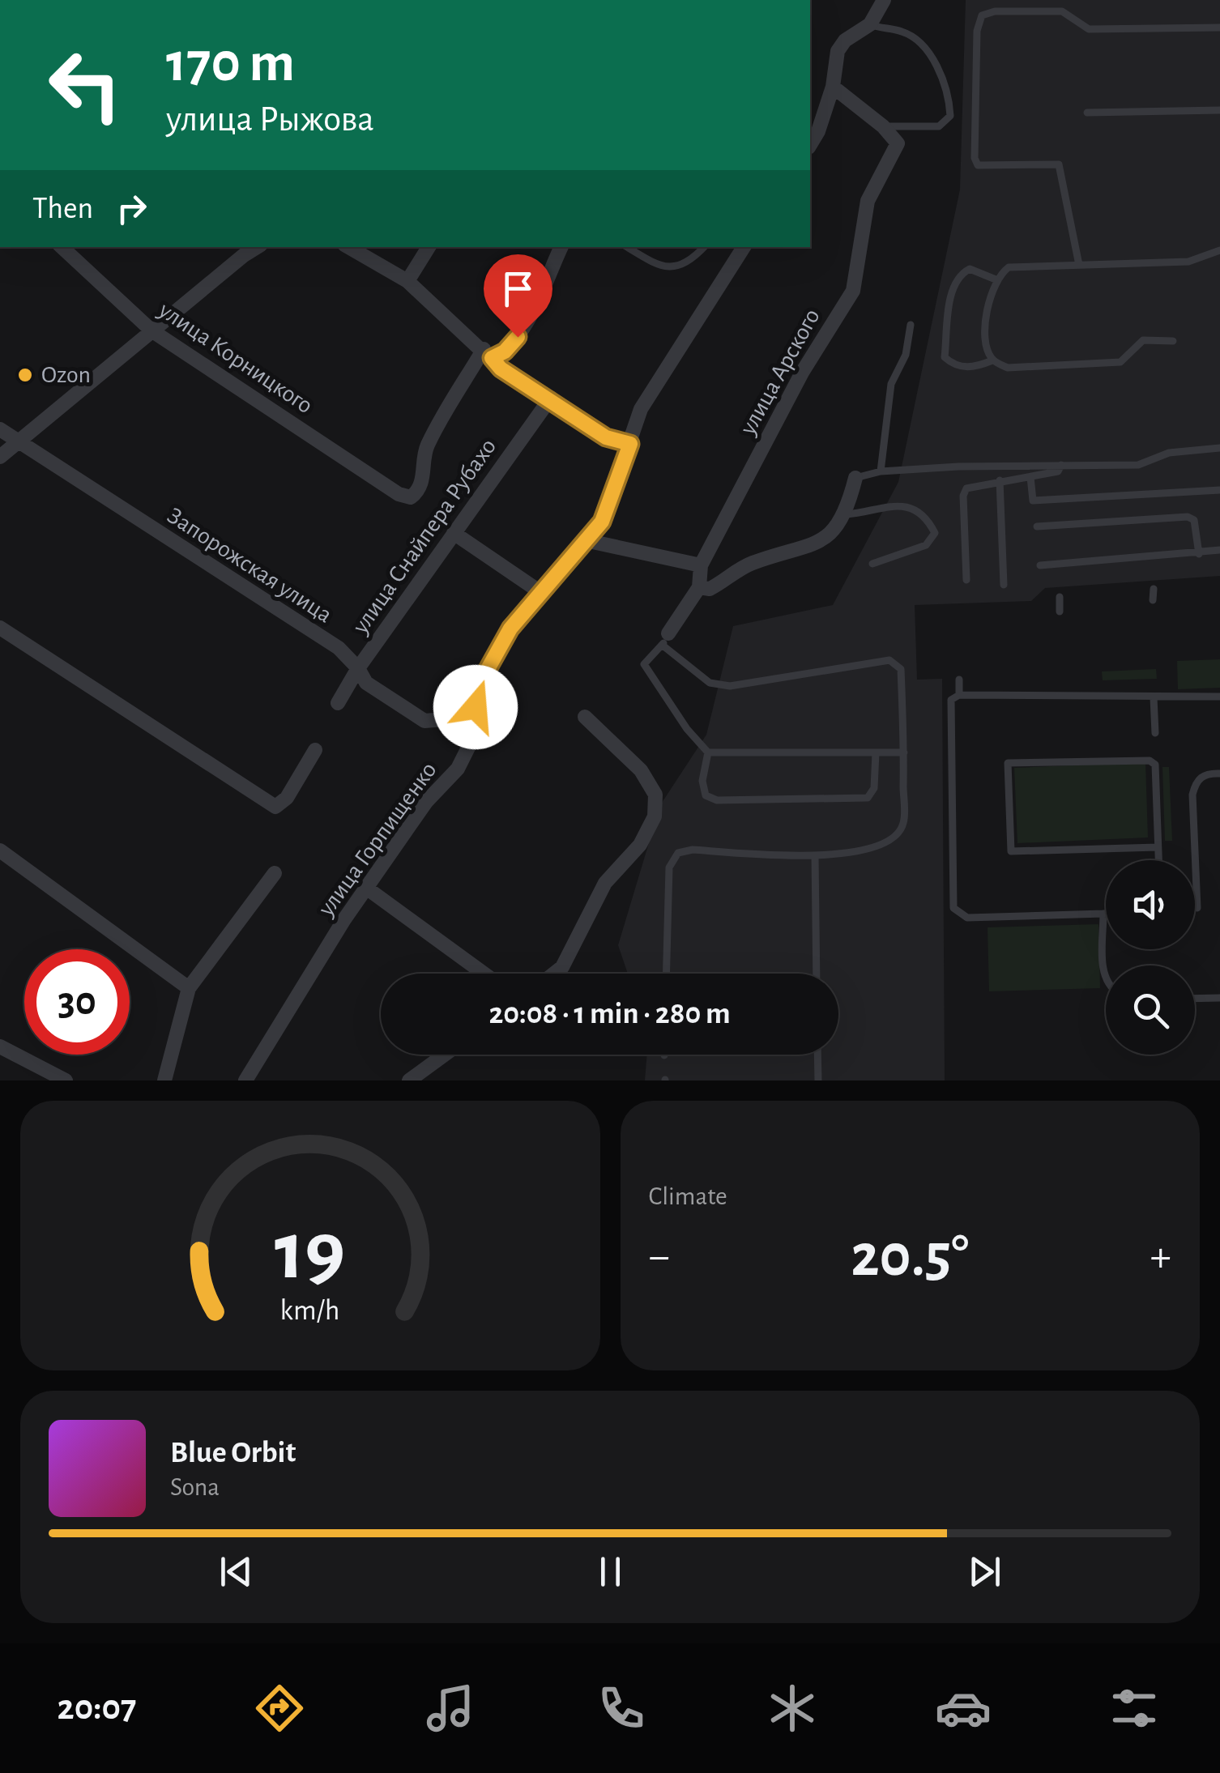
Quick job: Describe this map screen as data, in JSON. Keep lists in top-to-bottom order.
{
  "streets": {
    "street": [
      "улица Корницкого",
      "улица Арского",
      "улица Снайпера Рубахо",
      "Запорожская улица",
      "улица Горпищенко"
    ]
  },
  "crossings": [
    ["улица Снайпера Рубахо", "Запорожская улица"],
    ["Запорожская улица", "улица Горпищенко"]
  ],
  "places": ["Ozon"],
  "page": {
    "turn": ["170 m", "улица Рыжова"],
    "then": "Then",
    "limit": "30",
    "trip": "20:08 · 1 min · 280 m",
    "tile": "Climate",
    "heat": ["−", "20.5°", "+"],
    "song": ["Blue Orbit", "Sona"],
    "tabs": "20:07",
    "gauge": ["19", "km/h"]
  }
}
